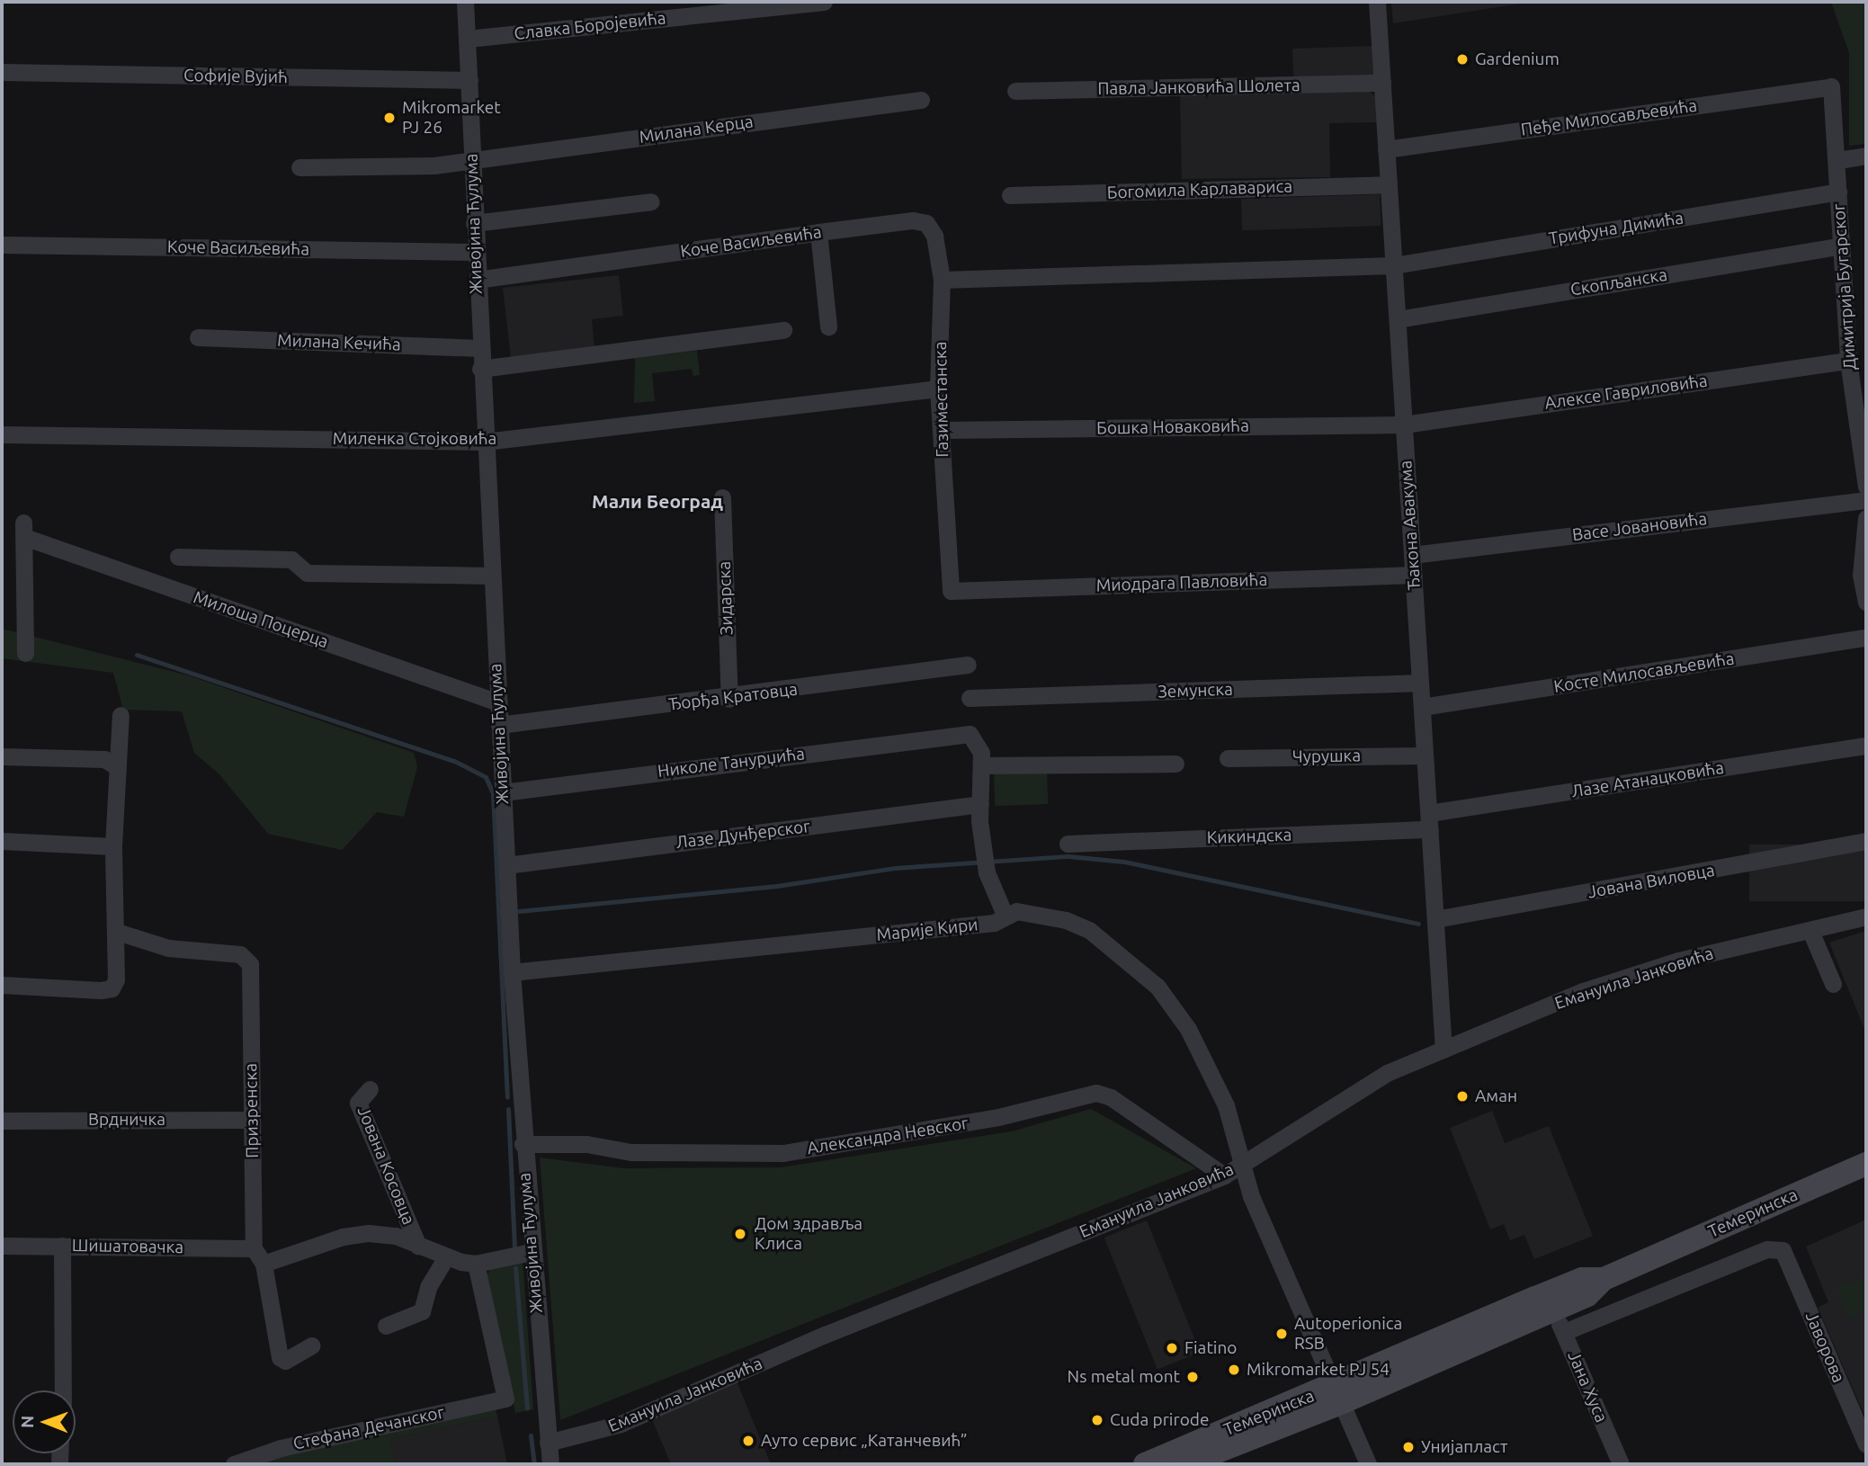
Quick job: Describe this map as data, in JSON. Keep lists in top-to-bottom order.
{
  "streets": {
    "main road": ["Темеринска"],
    "street": [
      "Славка Боројевића",
      "Софије Вујић",
      "Павла Јанковића Шолета",
      "Пеђе Милосављевића",
      "Милана Керца",
      "Богомила Карлавариса",
      "Живојина Ћулума",
      "Трифуна Димића",
      "Коче Васиљевића",
      "Скопљанска",
      "Димитрија Бугарског",
      "Милана Кечића",
      "Алексе Гавриловића",
      "Газиместанска",
      "Бошка Новаковића",
      "Миленка Стојковића",
      "Ђакона Авакума",
      "Васе Јовановића",
      "Миодрага Павловића",
      "Зидарска",
      "Милоша Поцерца",
      "Косте Милосављевића",
      "Земунска",
      "Ђорђа Кратовца",
      "Чурушка",
      "Николе Танурџића",
      "Лазе Атанацковића",
      "Лазе Дунђерског",
      "Кикиндска",
      "Јована Виловца",
      "Марије Кири",
      "Емануила Јанковића",
      "Призренска",
      "Врдничка",
      "Александра Невског",
      "Јована Косовца",
      "Шишатовачка",
      "Јаворова",
      "Јана Хуса",
      "Стефана Дечанског"
    ]
  },
  "crossings": [
    ["Славка Боројевића", "Живојина Ћулума"],
    ["Софије Вујић", "Живојина Ћулума"],
    ["Павла Јанковића Шолета", "Ђакона Авакума"],
    ["Пеђе Милосављевића", "Димитрија Бугарског"],
    ["Пеђе Милосављевића", "Ђакона Авакума"],
    ["Милана Керца", "Живојина Ћулума"],
    ["Богомила Карлавариса", "Ђакона Авакума"],
    ["Живојина Ћулума", "Коче Васиљевића"],
    ["Живојина Ћулума", "Милана Кечића"],
    ["Живојина Ћулума", "Миленка Стојковића"],
    ["Живојина Ћулума", "Милоша Поцерца"],
    ["Живојина Ћулума", "Ђорђа Кратовца"],
    ["Живојина Ћулума", "Николе Танурџића"],
    ["Живојина Ћулума", "Лазе Дунђерског"],
    ["Живојина Ћулума", "Марије Кири"],
    ["Живојина Ћулума", "Емануила Јанковића"],
    ["Живојина Ћулума", "Александра Невског"],
    ["Трифуна Димића", "Димитрија Бугарског"],
    ["Трифуна Димића", "Газиместанска"],
    ["Трифуна Димића", "Ђакона Авакума"],
    ["Коче Васиљевића", "Газиместанска"],
    ["Скопљанска", "Димитрија Бугарског"],
    ["Скопљанска", "Ђакона Авакума"],
    ["Димитрија Бугарског", "Алексе Гавриловића"],
    ["Алексе Гавриловића", "Бошка Новаковића"],
    ["Алексе Гавриловића", "Ђакона Авакума"],
    ["Газиместанска", "Бошка Новаковића"],
    ["Газиместанска", "Миленка Стојковића"],
    ["Газиместанска", "Миодрага Павловића"],
    ["Бошка Новаковића", "Ђакона Авакума"],
    ["Ђакона Авакума", "Васе Јовановића"],
    ["Ђакона Авакума", "Миодрага Павловића"],
    ["Ђакона Авакума", "Косте Милосављевића"],
    ["Ђакона Авакума", "Земунска"],
    ["Ђакона Авакума", "Чурушка"],
    ["Ђакона Авакума", "Лазе Атанацковића"],
    ["Ђакона Авакума", "Кикиндска"],
    ["Ђакона Авакума", "Јована Виловца"],
    ["Ђакона Авакума", "Емануила Јанковића"],
    ["Зидарска", "Ђорђа Кратовца"],
    ["Лазе Атанацковића", "Кикиндска"],
    ["Марије Кири", "Емануила Јанковића"],
    ["Марије Кири", "Темеринска"],
    ["Емануила Јанковића", "Александра Невског"],
    ["Призренска", "Врдничка"],
    ["Призренска", "Шишатовачка"],
    ["Јована Косовца", "Шишатовачка"],
    ["Темеринска", "Јана Хуса"],
    ["Шишатовачка", "Стефана Дечанског"],
    ["Јаворова", "Јана Хуса"]
  ],
  "districts": ["Мали Београд"],
  "places": [
    "Gardenium",
    "Mikromarket PJ 26",
    "Аман",
    "Дом здравља Клиса",
    "Autoperionica RSB",
    "Fiatino",
    "Mikromarket PJ 54",
    "Ns metal mont",
    "Cuda prirode",
    "Ауто сервис „Катанчевић”",
    "Унијапласт"
  ],
  "north": "left"
}
